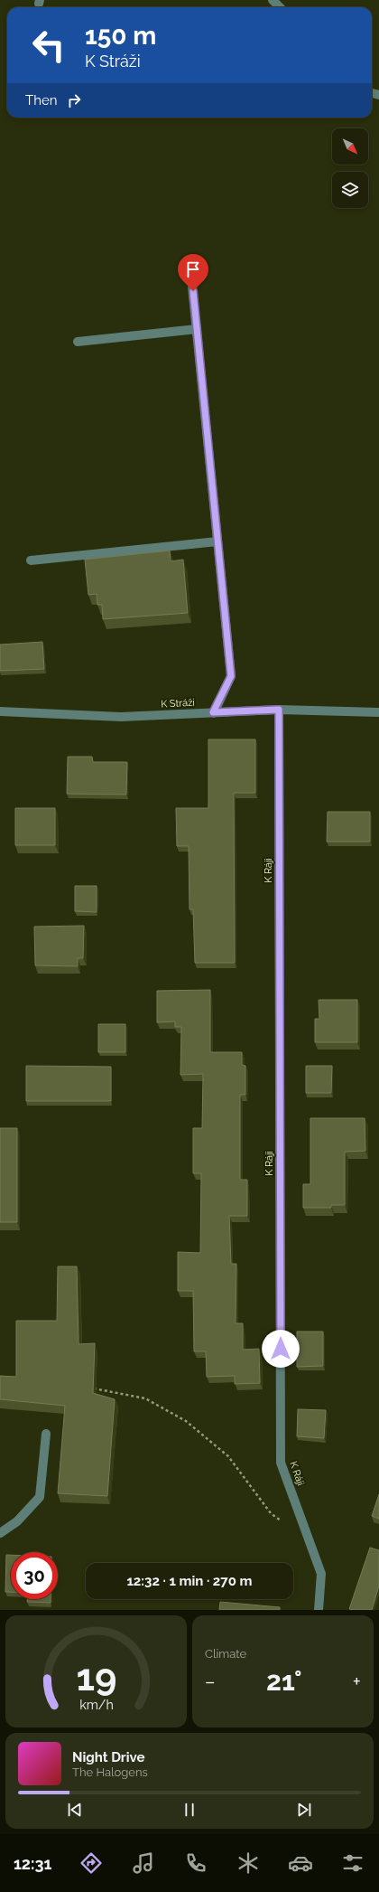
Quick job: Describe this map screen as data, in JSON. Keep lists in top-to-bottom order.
{
  "streets": {
    "street": ["K Stráži", "K Ráji"]
  },
  "crossings": [
    ["K Stráži", "K Ráji"]
  ],
  "north": "bottom right",
  "page": {
    "turn": ["150 m", "K Stráži"],
    "then": "Then",
    "limit": "30",
    "trip": "12:32 · 1 min · 270 m",
    "tile": "Climate",
    "heat": ["−", "21°", "+"],
    "song": ["Night Drive", "The Halogens"],
    "tabs": "12:31",
    "gauge": ["19", "km/h"]
  }
}
